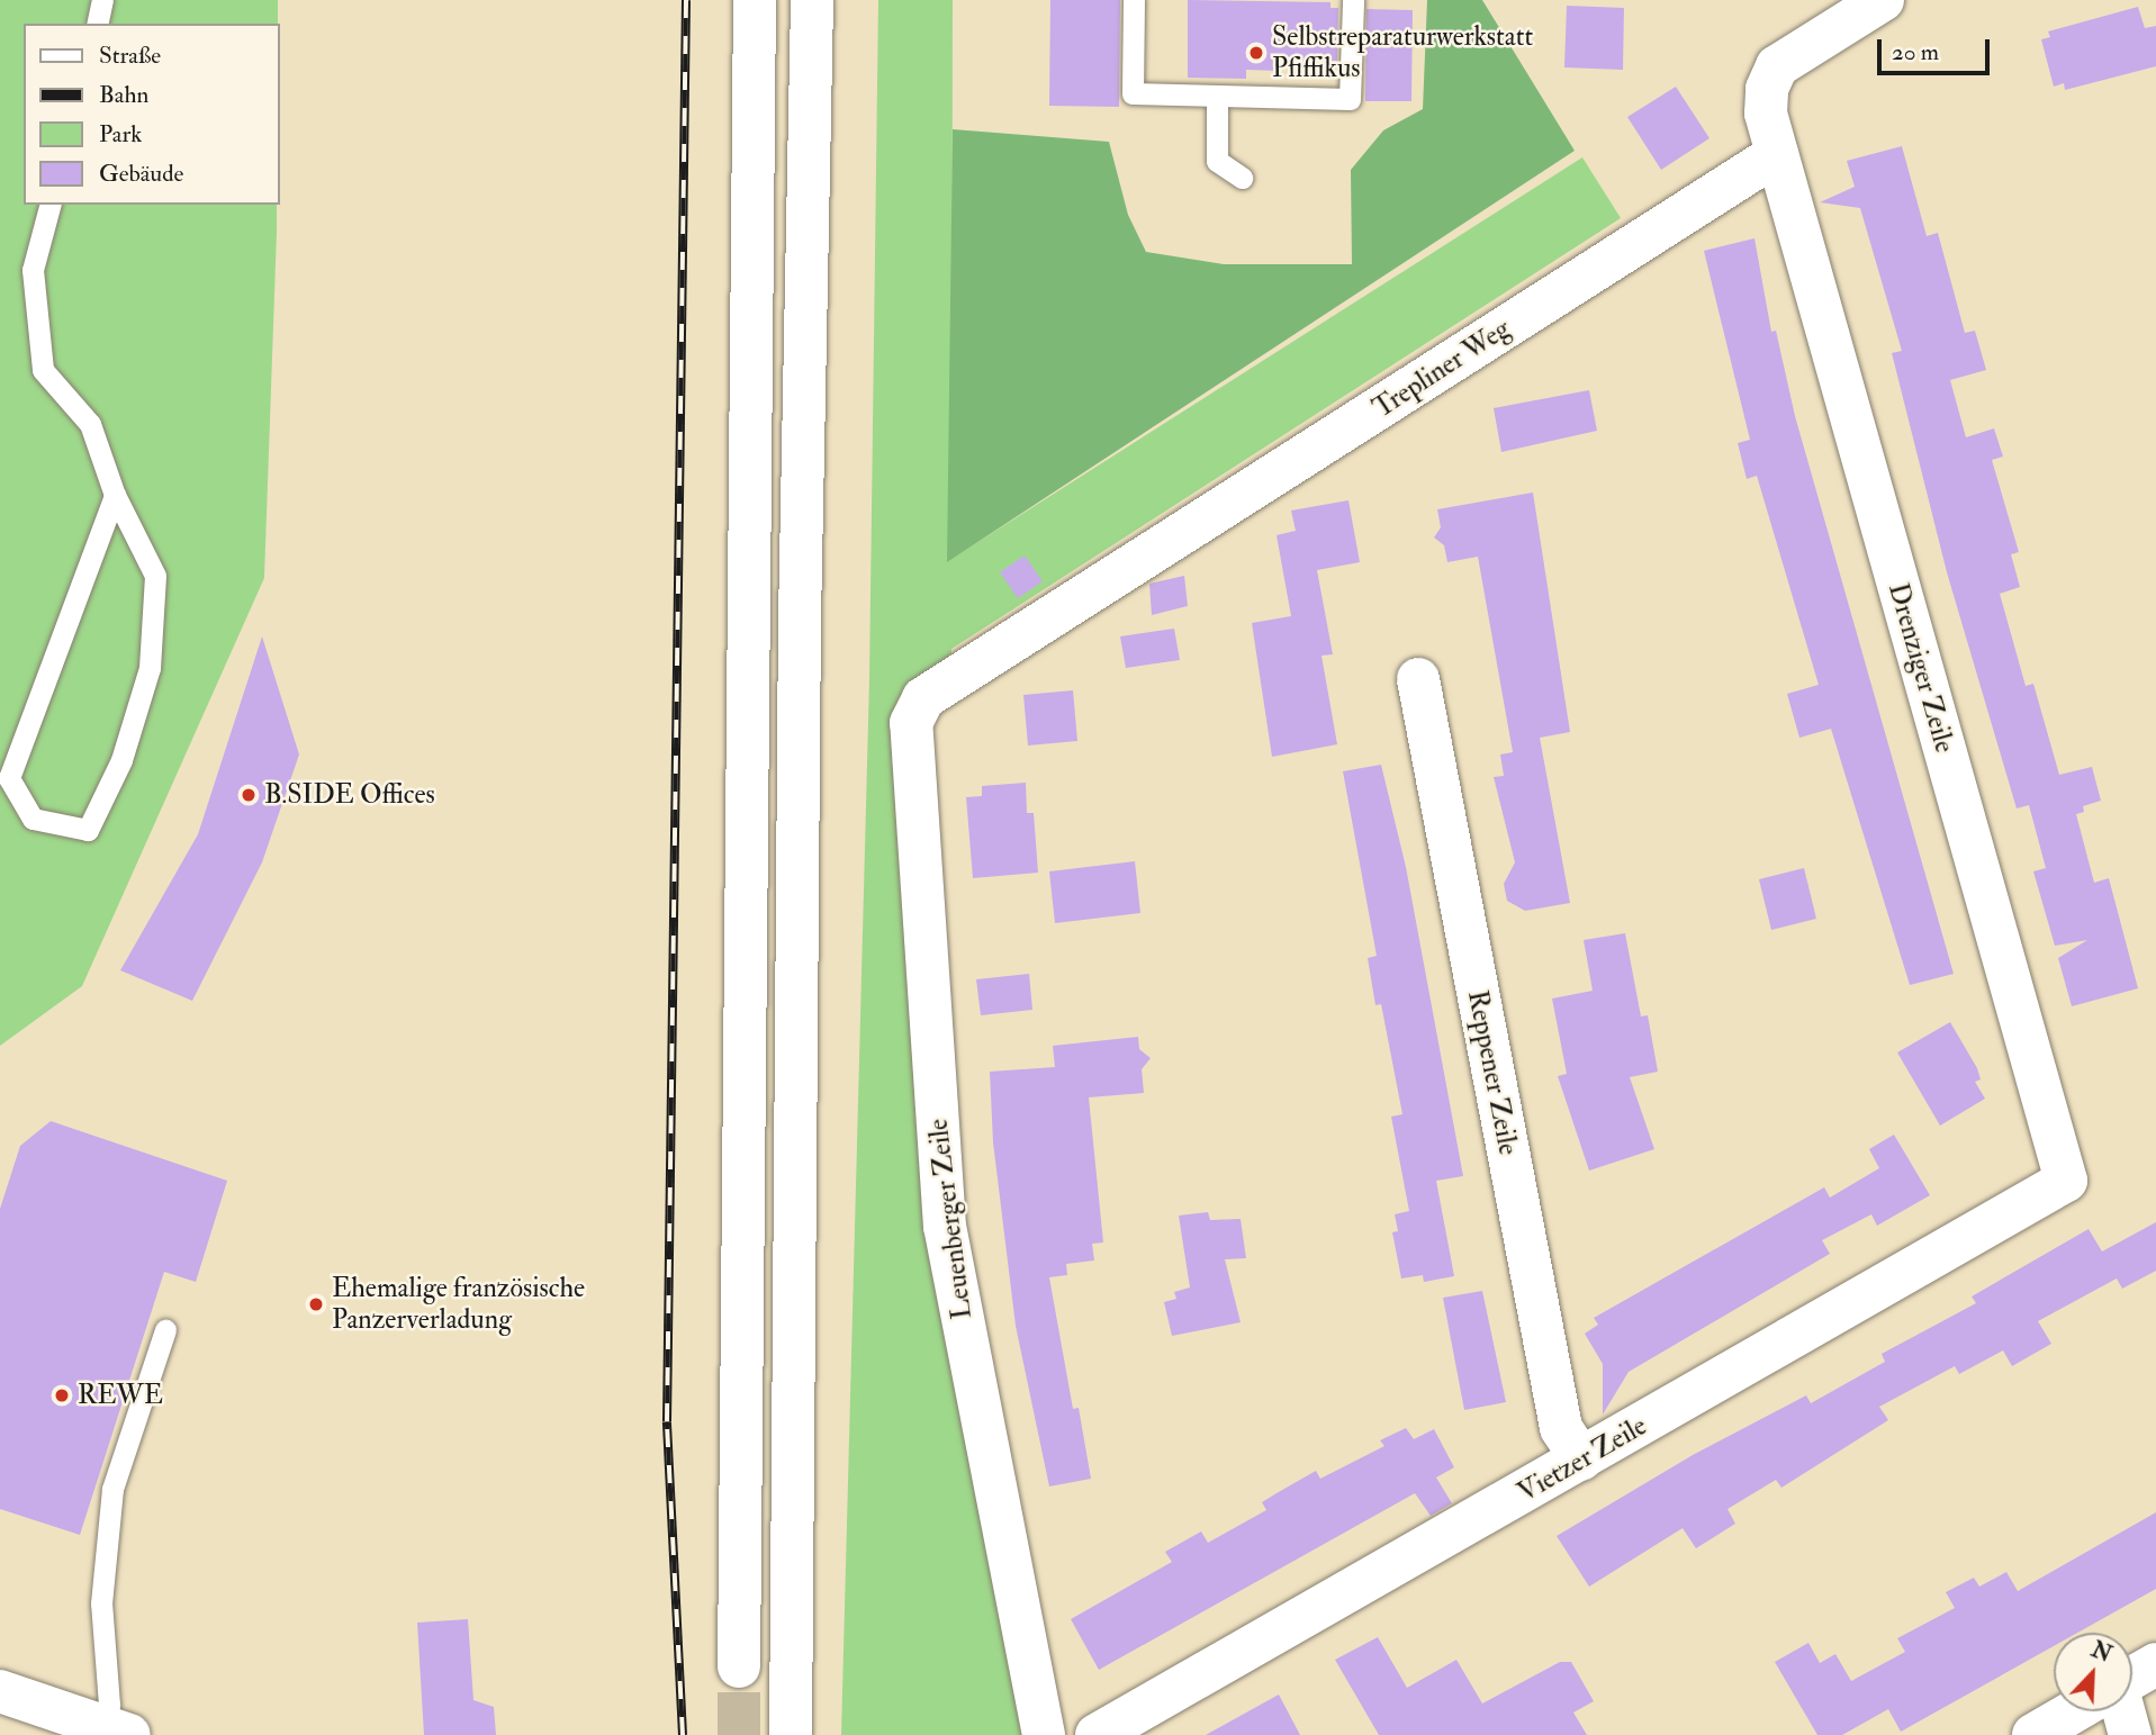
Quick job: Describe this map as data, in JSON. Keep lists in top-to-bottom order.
{
  "streets": {
    "main road": [
      "Trepliner Weg",
      "Drenziger Zeile",
      "Reppener Zeile",
      "Leuenberger Zeile",
      "Vietzer Zeile"
    ]
  },
  "crossings": [
    ["Trepliner Weg", "Drenziger Zeile"],
    ["Trepliner Weg", "Leuenberger Zeile"],
    ["Drenziger Zeile", "Vietzer Zeile"],
    ["Reppener Zeile", "Vietzer Zeile"]
  ],
  "places": [
    "Selbstreparaturwerkstatt Pfiffikus",
    "B.SIDE Offices",
    "Ehemalige französische Panzerverladung",
    "REWE"
  ],
  "legend": [
    "Straße",
    "Bahn",
    "Park",
    "Gebäude"
  ],
  "scale_bar": "20 m",
  "north": "top right"
}
